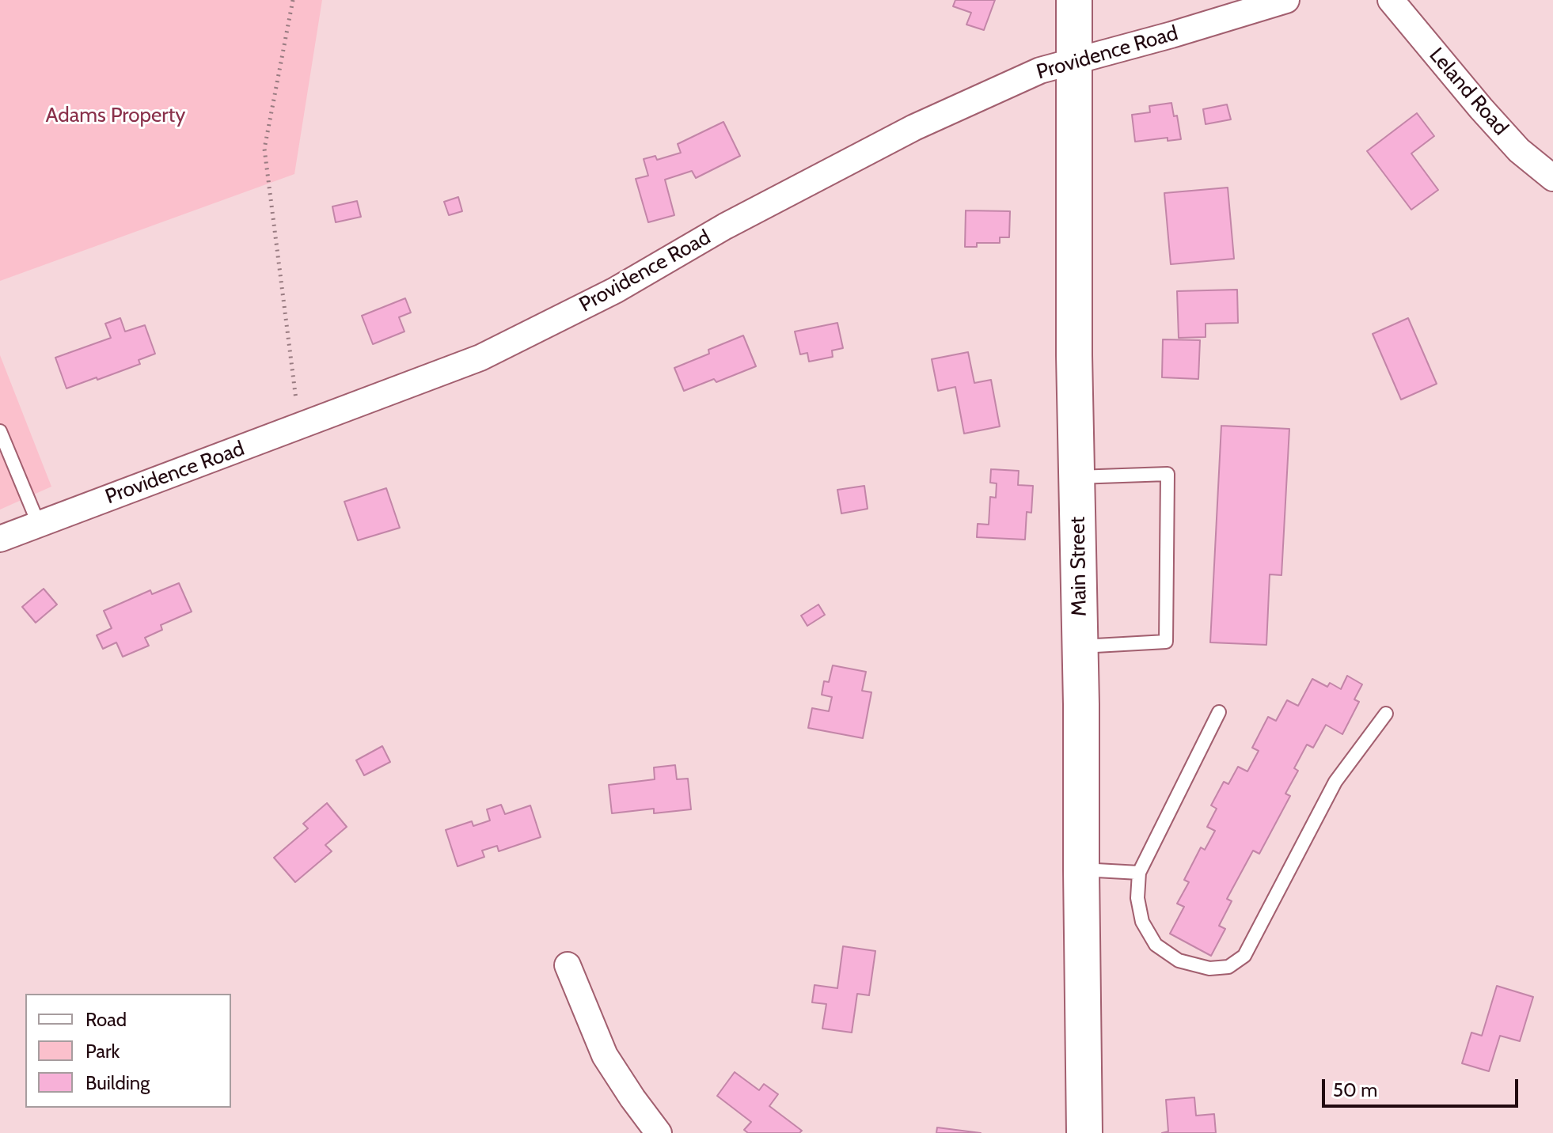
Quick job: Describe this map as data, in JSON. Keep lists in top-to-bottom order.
{
  "streets": {
    "main road": ["Main Street"],
    "street": ["Providence Road", "Leland Road"]
  },
  "crossings": [
    ["Providence Road", "Main Street"]
  ],
  "parks": ["Adams Property"],
  "legend": ["Road", "Park", "Building"],
  "scale_bar": "50 m"
}
